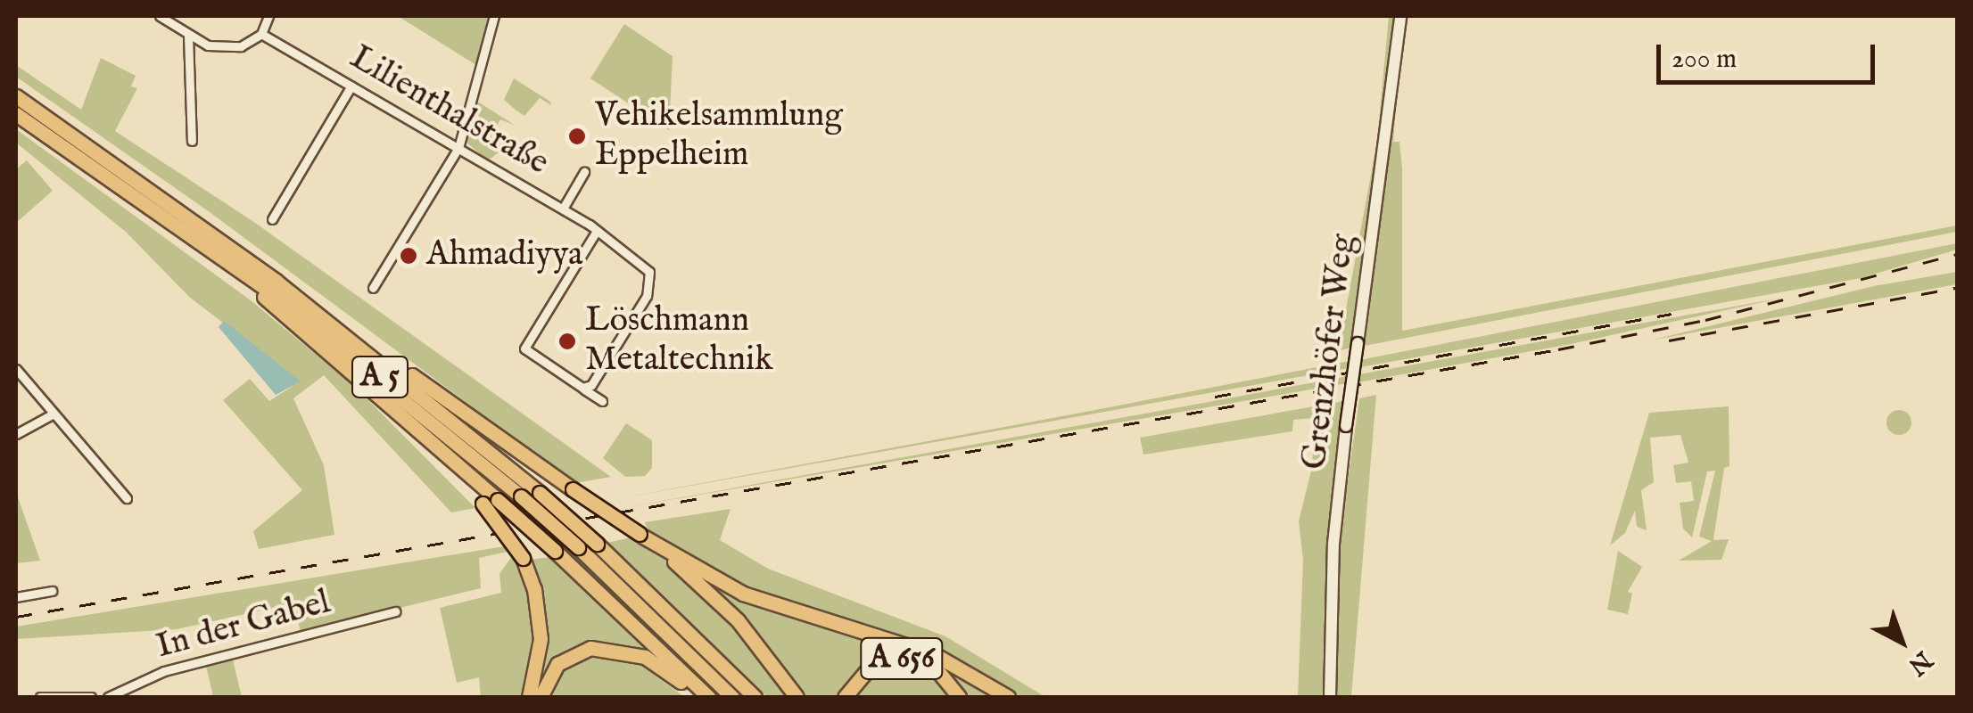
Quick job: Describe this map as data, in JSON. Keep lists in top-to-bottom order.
{
  "streets": {
    "highway": ["A 5", "A 656"],
    "main road": ["Grenzhöfer Weg"],
    "street": ["Lilienthalstraße", "In der Gabel"]
  },
  "places": ["Vehikelsammlung Eppelheim", "Ahmadiyya", "Löschmann Metaltechnik"],
  "scale_bar": "200 m",
  "north": "bottom right"
}
